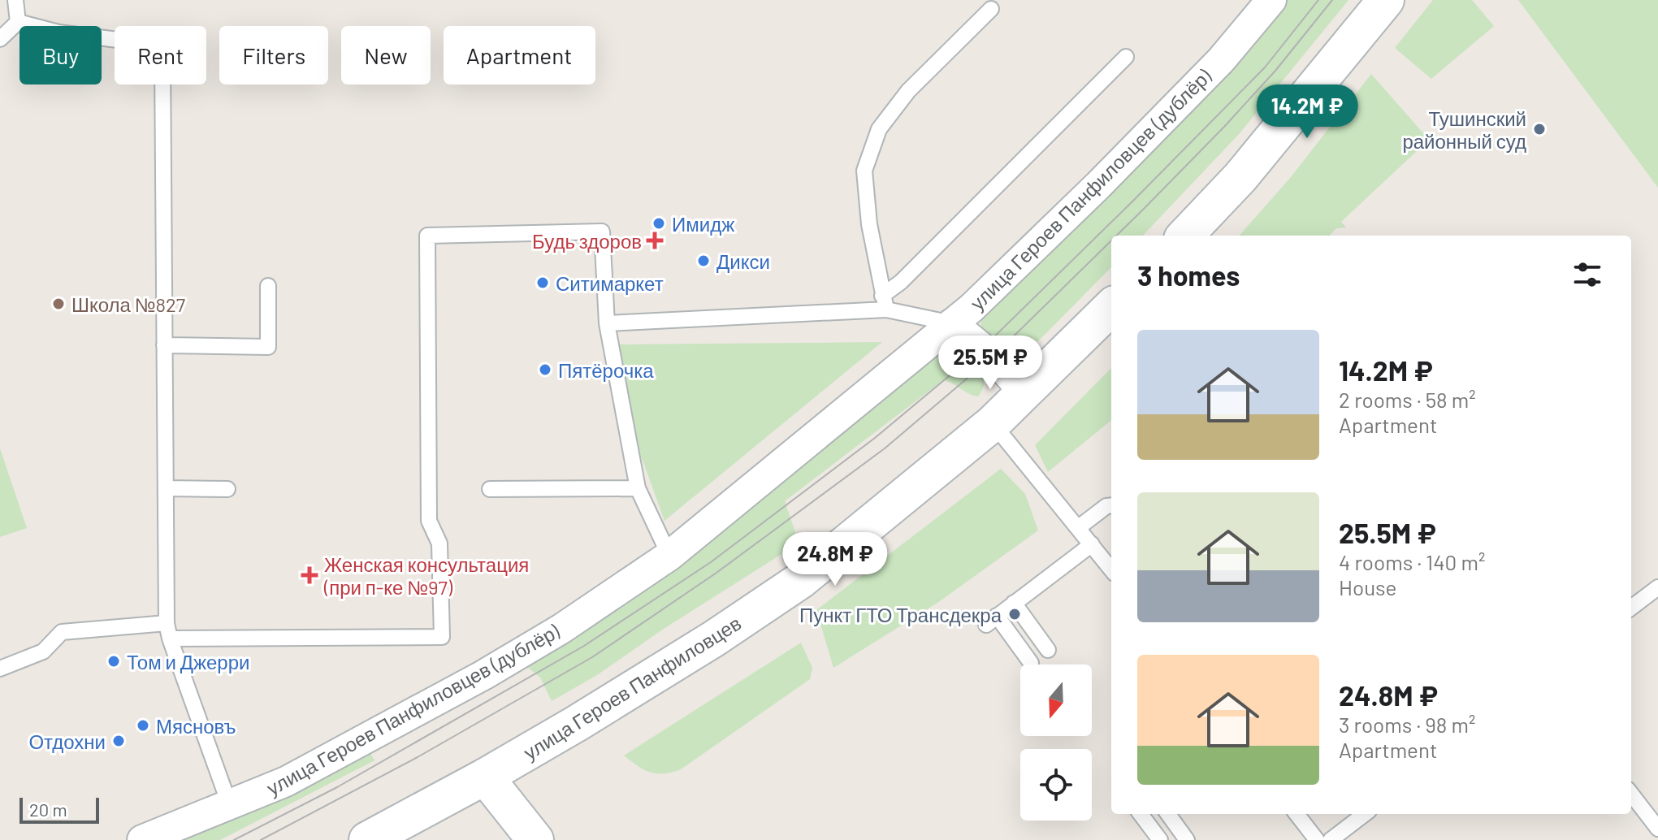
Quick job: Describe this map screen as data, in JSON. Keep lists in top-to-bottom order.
{
  "streets": {
    "main road": ["улица Героев Панфиловцев"],
    "street": ["улица Героев Панфиловцев (дублёр)"]
  },
  "places": {
    "other": [
      "Тушинский районный суд",
      "Имидж",
      "Дикси",
      "Ситимаркет",
      "Школа №827",
      "Пятёрочка",
      "Пункт ГТО Трансдекра",
      "Том и Джерри",
      "Мясновъ",
      "Отдохни"
    ],
    "health": ["Будь здоров", "Женская консультация (при п-ке №97)"]
  },
  "scale_bar": "20 m",
  "north": "bottom",
  "page": {
    "chip": [
      "Buy",
      "Rent",
      "Filters",
      "New",
      "Apartment"
    ],
    "price": ["14.2M ₽", "25.5M ₽", "24.8M ₽"],
    "heading": "3 homes",
    "list": [
      {
        "name": "14.2M ₽",
        "note": "2 rooms · 58 m² · Apartment"
      },
      {
        "name": "25.5M ₽",
        "note": "4 rooms · 140 m² · House"
      },
      {
        "name": "24.8M ₽",
        "note": "3 rooms · 98 m² · Apartment"
      }
    ],
    "scale": "20 m"
  }
}
